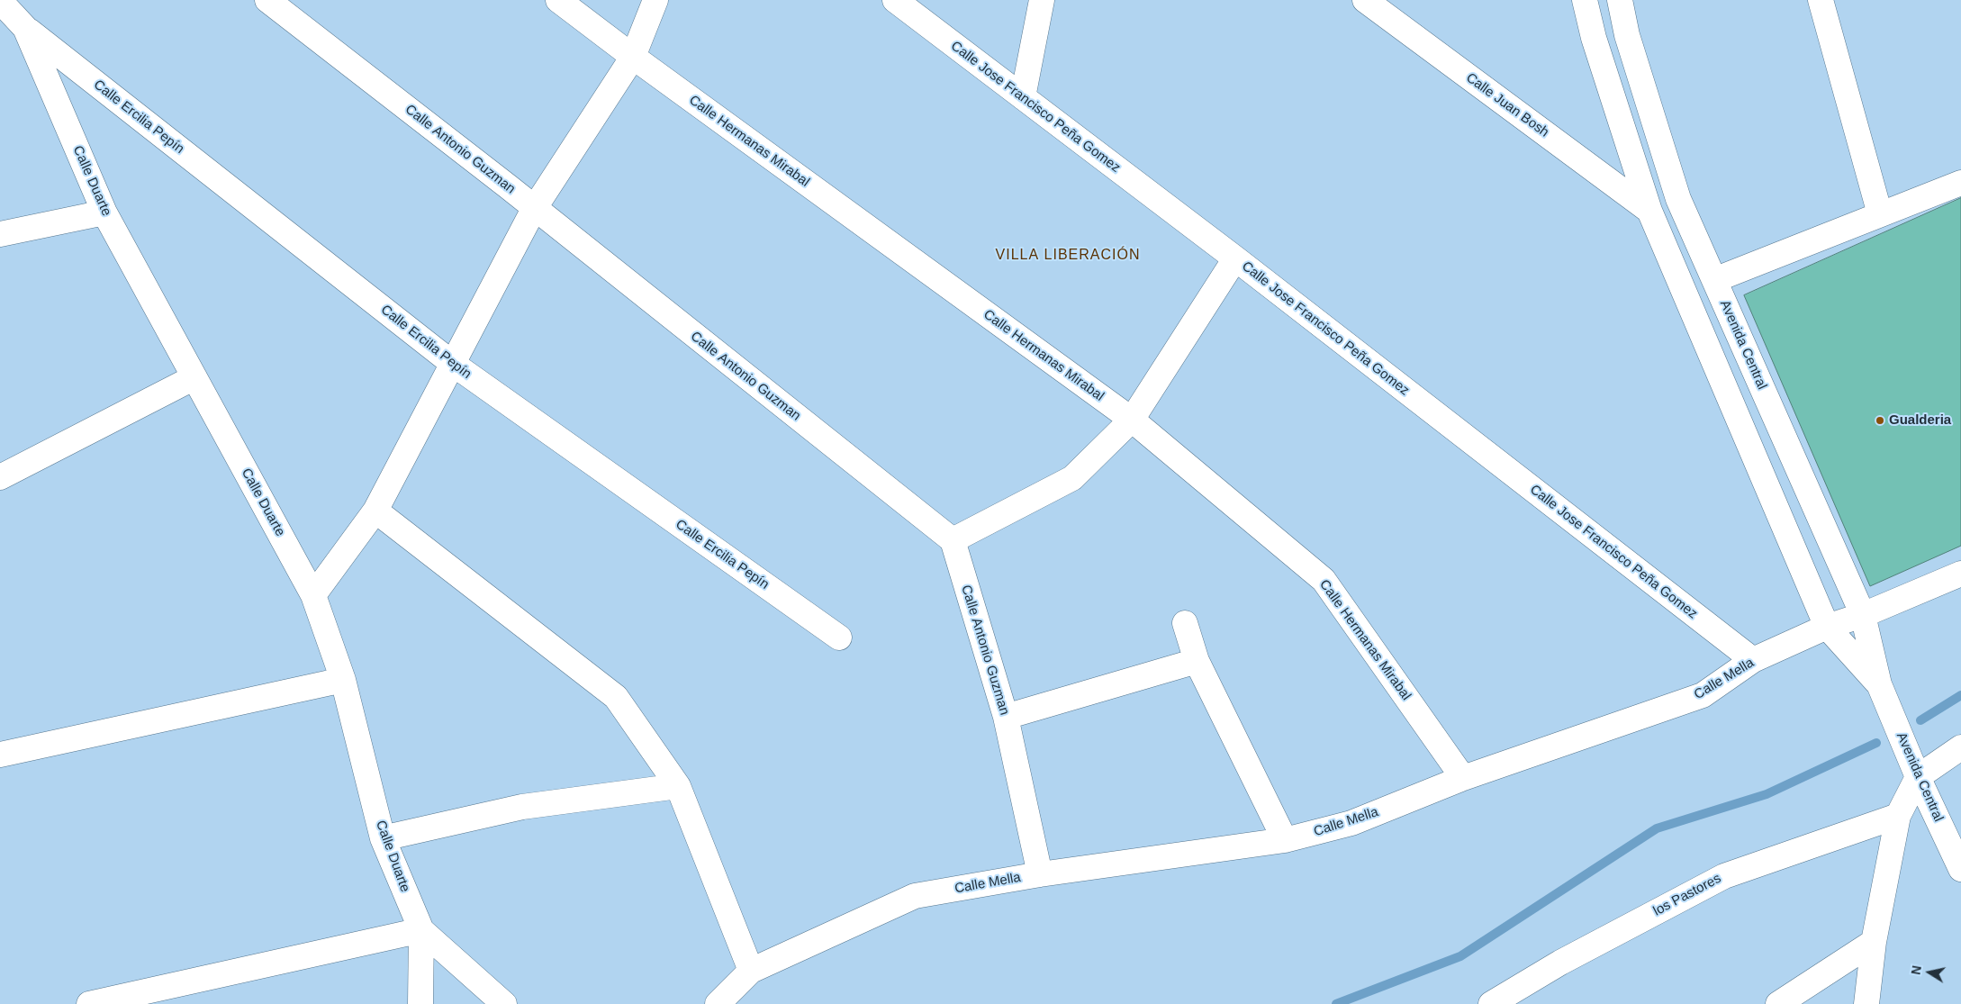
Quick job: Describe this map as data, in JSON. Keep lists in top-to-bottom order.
{
  "streets": {
    "street": [
      "Calle Juan Bosh",
      "Calle Jose Francisco Peña Gomez",
      "Calle Ercilia Pepín",
      "Calle Hermanas Mirabal",
      "Calle Antonio Guzman",
      "Calle Duarte",
      "Avenida Central",
      "Calle Mella",
      "los Pastores"
    ]
  },
  "crossings": [
    ["Calle Juan Bosh", "Avenida Central"],
    ["Calle Jose Francisco Peña Gomez", "Calle Mella"],
    ["Calle Ercilia Pepín", "Calle Duarte"],
    ["Calle Hermanas Mirabal", "Calle Mella"],
    ["Calle Antonio Guzman", "Calle Mella"],
    ["Avenida Central", "Calle Mella"]
  ],
  "districts": ["VILLA LIBERACIÓN"],
  "places": ["Gualderia"],
  "north": "left"
}
